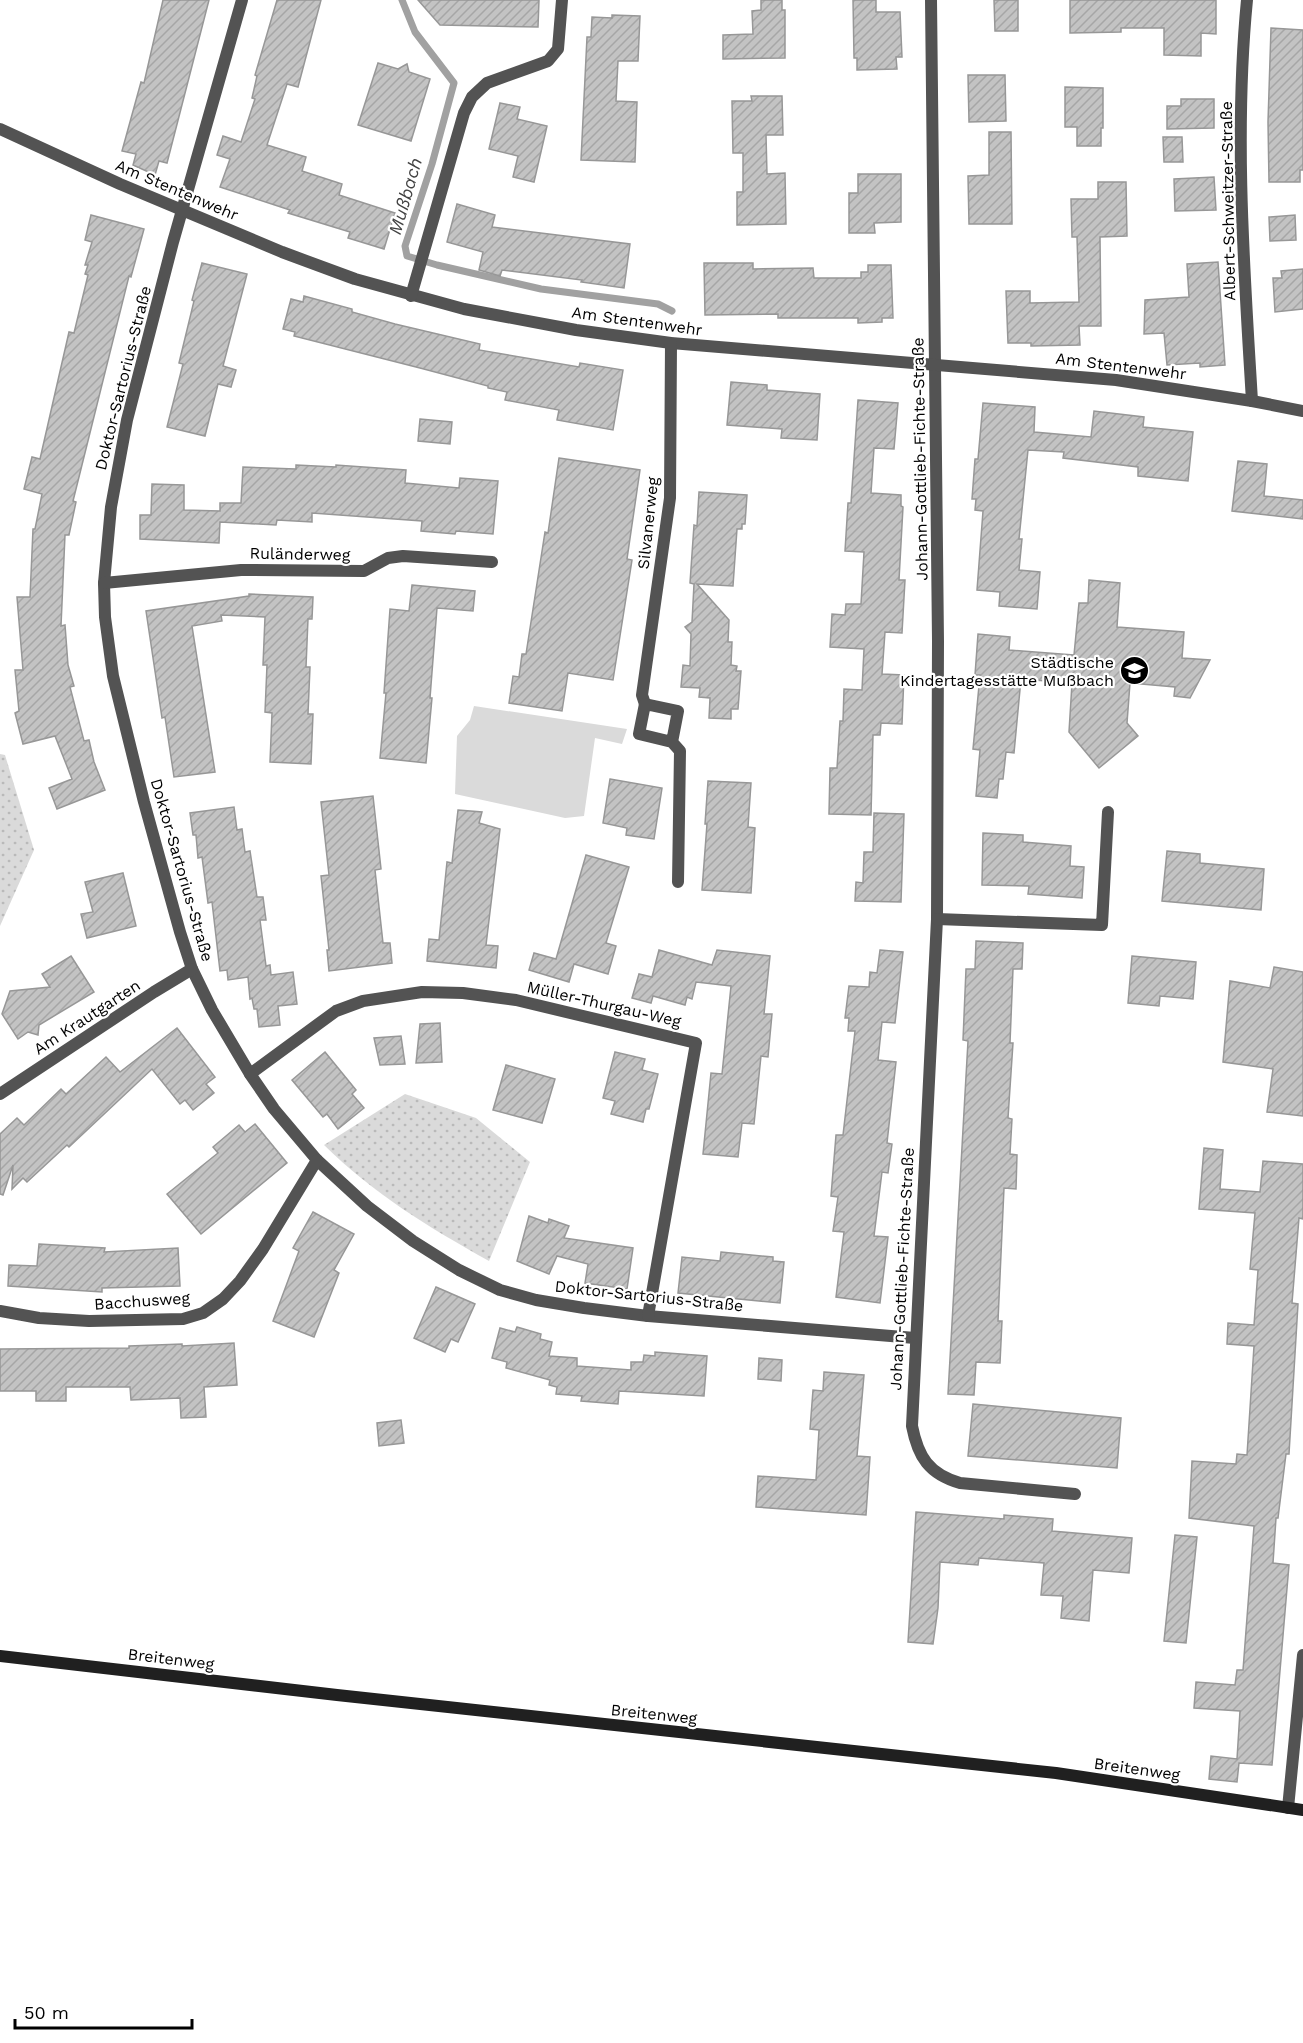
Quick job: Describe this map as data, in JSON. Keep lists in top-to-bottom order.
{
  "streets": {
    "main road": ["Breitenweg"],
    "street": [
      "Am Stentenwehr",
      "Albert-Schweitzer-Straße",
      "Doktor-Sartorius-Straße",
      "Johann-Gottlieb-Fichte-Straße",
      "Silvanerweg",
      "Ruländerweg",
      "Müller-Thurgau-Weg",
      "Am Krautgarten",
      "Bacchusweg"
    ]
  },
  "crossings": [
    ["Am Stentenwehr", "Albert-Schweitzer-Straße"],
    ["Am Stentenwehr", "Doktor-Sartorius-Straße"],
    ["Am Stentenwehr", "Johann-Gottlieb-Fichte-Straße"],
    ["Am Stentenwehr", "Silvanerweg"],
    ["Doktor-Sartorius-Straße", "Johann-Gottlieb-Fichte-Straße"],
    ["Doktor-Sartorius-Straße", "Ruländerweg"],
    ["Doktor-Sartorius-Straße", "Müller-Thurgau-Weg"],
    ["Doktor-Sartorius-Straße", "Am Krautgarten"],
    ["Doktor-Sartorius-Straße", "Bacchusweg"]
  ],
  "water": ["Mußbach"],
  "places": {
    "school or university": ["Städtische Kindertagesstätte Mußbach"]
  },
  "scale_bar": "50 m"
}
